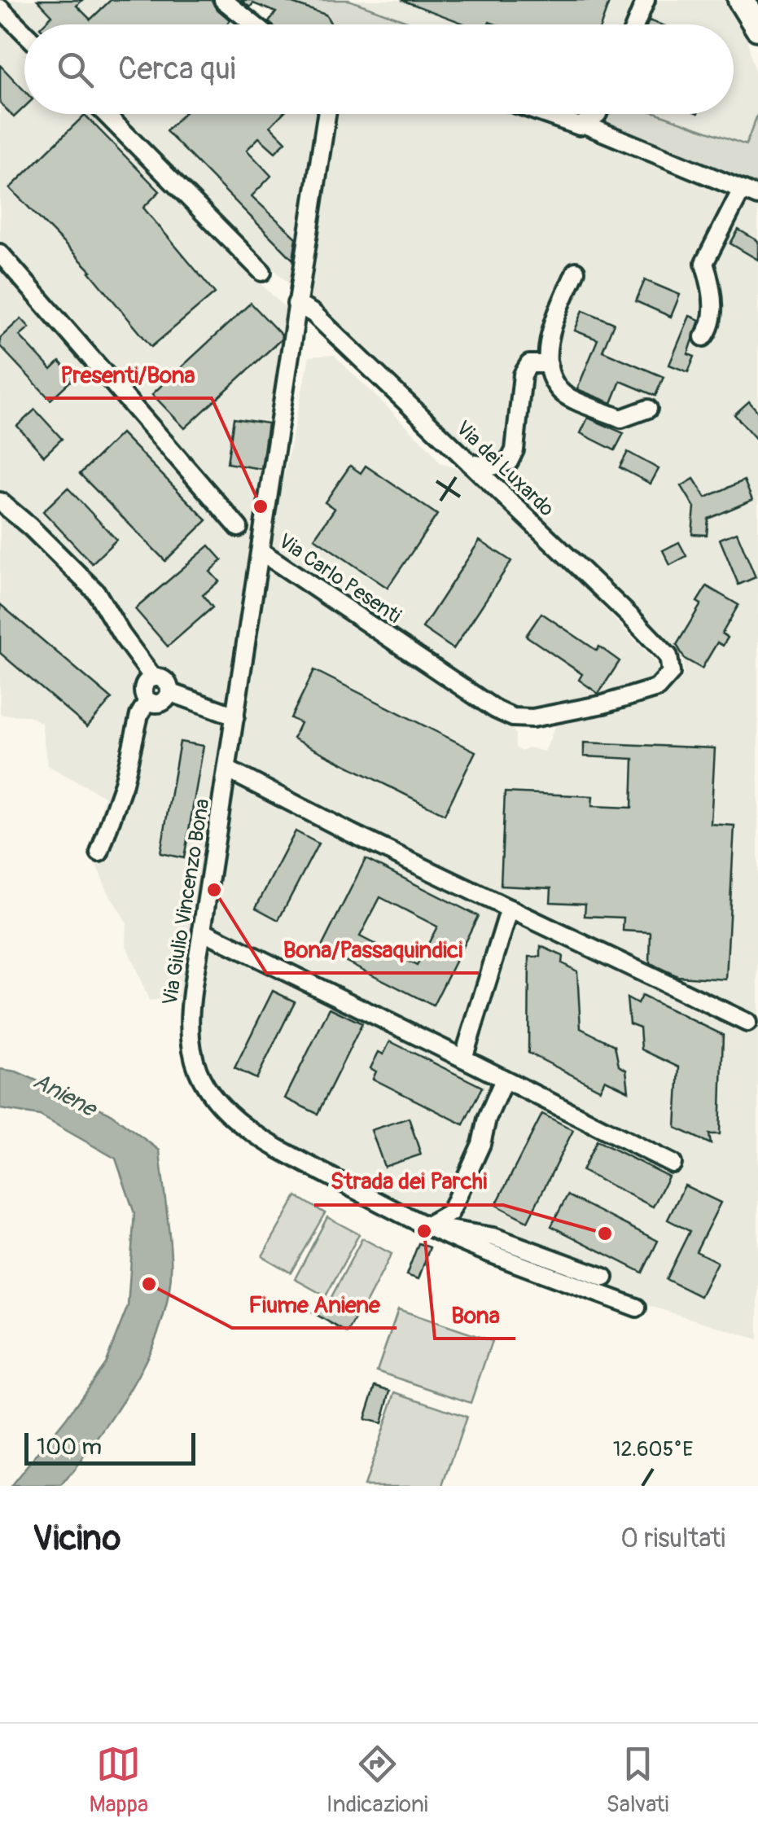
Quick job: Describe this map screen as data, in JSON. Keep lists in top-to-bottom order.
{
  "streets": {
    "street": ["Via dei Luxardo", "Via Carlo Pesenti", "Via Giulio Vincenzo Bona"]
  },
  "crossings": [
    ["Via dei Luxardo", "Via Carlo Pesenti"],
    ["Via Carlo Pesenti", "Via Giulio Vincenzo Bona"]
  ],
  "water": ["Aniene"],
  "places": [
    "Presenti/Bona",
    "Bona/Passaquindici",
    "Bona",
    "Strada dei Parchi",
    "Fiume Aniene"
  ],
  "scale_bar": "100 m",
  "page": {
    "search": "Cerca qui",
    "scale": "100 m",
    "heading": ["Vicino", "0 risultati"],
    "nav": ["Mappa", "Indicazioni", "Salvati"]
  },
  "coordinates": ["12.605°E"]
}
